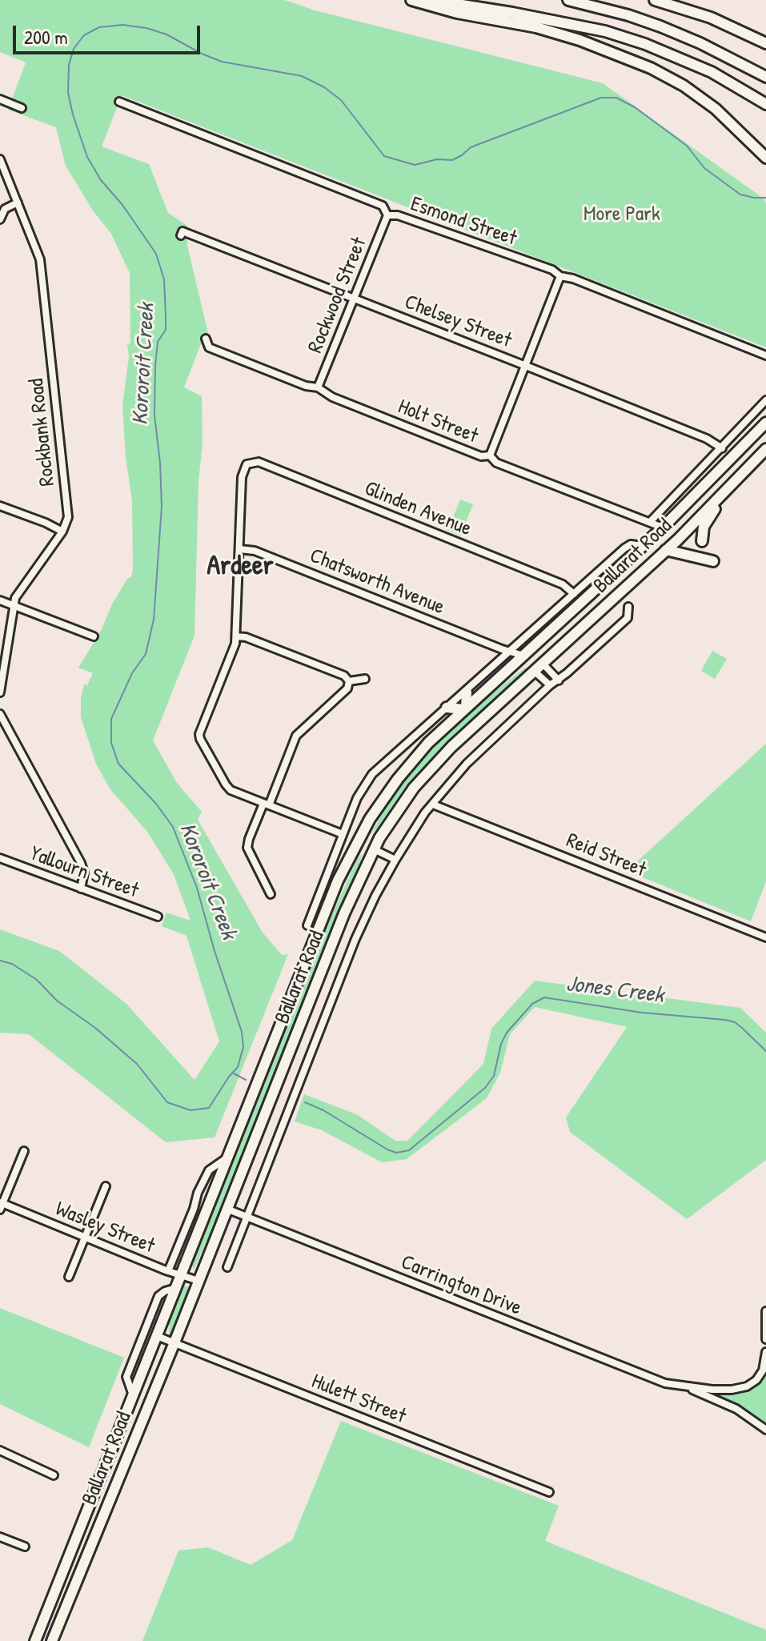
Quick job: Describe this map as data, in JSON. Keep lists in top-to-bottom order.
{
  "streets": {
    "highway": ["Ballarat Road"],
    "street": [
      "Esmond Street",
      "Rockwood Street",
      "Chelsey Street",
      "Holt Street",
      "Rockbank Road",
      "Glinden Avenue",
      "Chatsworth Avenue",
      "Reid Street",
      "Yallourn Street",
      "Wasley Street",
      "Carrington Drive",
      "Hulett Street"
    ]
  },
  "crossings": [
    ["Esmond Street", "Rockwood Street"],
    ["Rockwood Street", "Chelsey Street"],
    ["Rockwood Street", "Holt Street"],
    ["Holt Street", "Ballarat Road"],
    ["Glinden Avenue", "Ballarat Road"],
    ["Glinden Avenue", "Chatsworth Avenue"],
    ["Ballarat Road", "Chatsworth Avenue"],
    ["Ballarat Road", "Reid Street"],
    ["Ballarat Road", "Wasley Street"],
    ["Ballarat Road", "Carrington Drive"],
    ["Ballarat Road", "Hulett Street"]
  ],
  "districts": ["Ardeer"],
  "water": ["Kororoit Creek", "Jones Creek"],
  "parks": ["More Park"],
  "scale_bar": "200 m"
}
